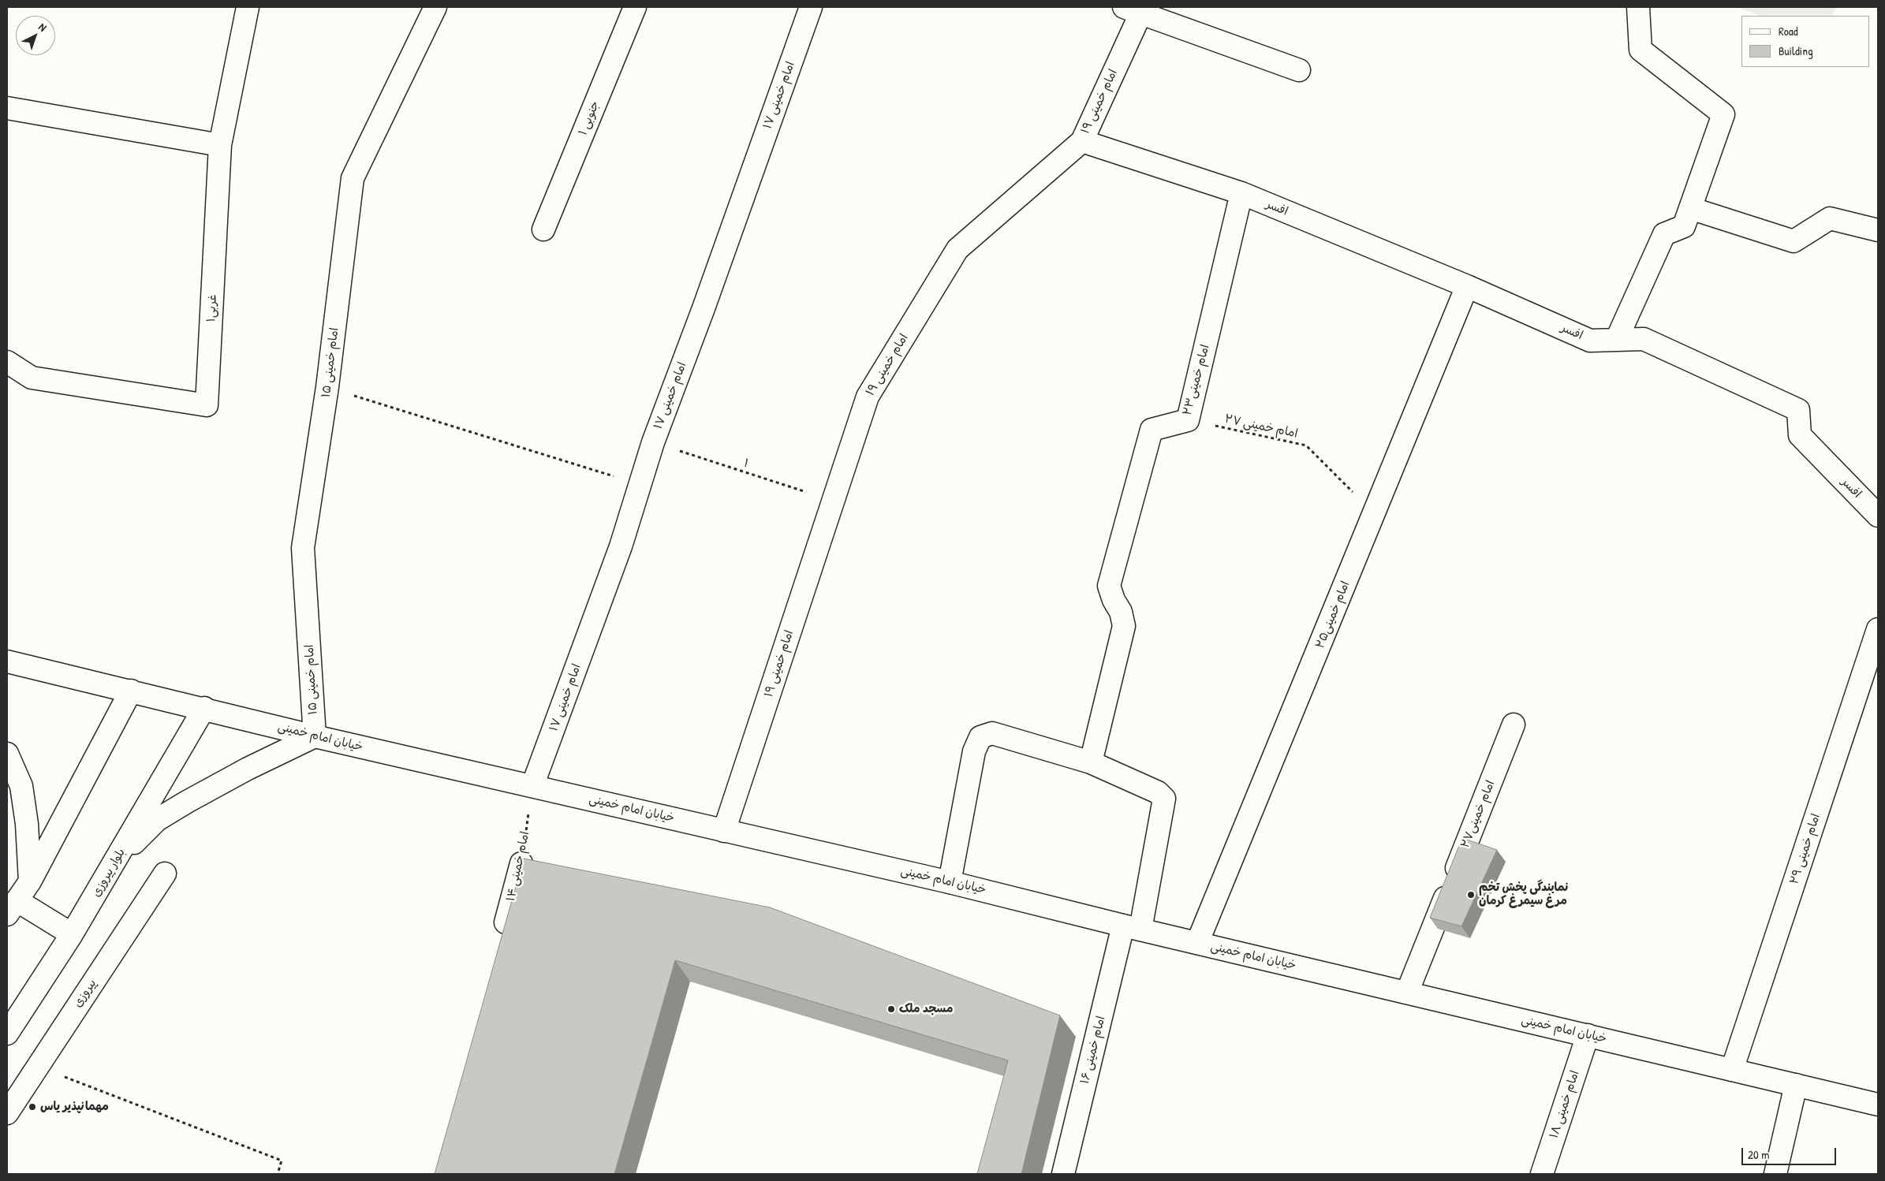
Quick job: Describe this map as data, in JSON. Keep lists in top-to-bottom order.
{
  "streets": {
    "street": [
      "امام خمینی ۱۷",
      "امام خمینی ۱۹",
      "۱ جنوبی",
      "افسر",
      "غربی۱",
      "امام خمینی ۱۵",
      "امام خمینی۲۳",
      "امام خمینی۲۵",
      "خیابان امام خمینی",
      "امام خمینی۲۷",
      "امام خمینی ۲۹",
      "امام خمینی ۱۴",
      "بلوار پیروزی",
      "پیروزی",
      "امام خمینی ۱۶",
      "امام خمینی ۱۸"
    ],
    "path": ["امام خمینی ۲۷", "۱"]
  },
  "crossings": [
    ["امام خمینی ۱۷", "۱"],
    ["امام خمینی ۱۷", "خیابان امام خمینی"],
    ["امام خمینی ۱۷", "امام خمینی ۱۴"],
    ["امام خمینی ۱۹", "افسر"],
    ["امام خمینی ۱۹", "۱"],
    ["امام خمینی ۱۹", "خیابان امام خمینی"],
    ["افسر", "امام خمینی۲۳"],
    ["افسر", "امام خمینی۲۵"],
    ["امام خمینی ۱۵", "خیابان امام خمینی"],
    ["امام خمینی۲۳", "امام خمینی ۲۷"],
    ["امام خمینی۲۳", "امام خمینی ۱۶"],
    ["امام خمینی ۲۷", "امام خمینی۲۵"],
    ["امام خمینی۲۵", "خیابان امام خمینی"],
    ["خیابان امام خمینی", "امام خمینی۲۷"],
    ["خیابان امام خمینی", "امام خمینی ۲۹"],
    ["خیابان امام خمینی", "امام خمینی ۱۴"],
    ["خیابان امام خمینی", "بلوار پیروزی"],
    ["خیابان امام خمینی", "امام خمینی ۱۶"],
    ["خیابان امام خمینی", "امام خمینی ۱۸"]
  ],
  "places": ["نمایندگی پخش تخم مرغ سیمرغ کرمان", "مسجد ملک", "مهمانپذیر یاس"],
  "legend": ["Road", "Building"],
  "scale_bar": "20 m",
  "north": "top right"
}
